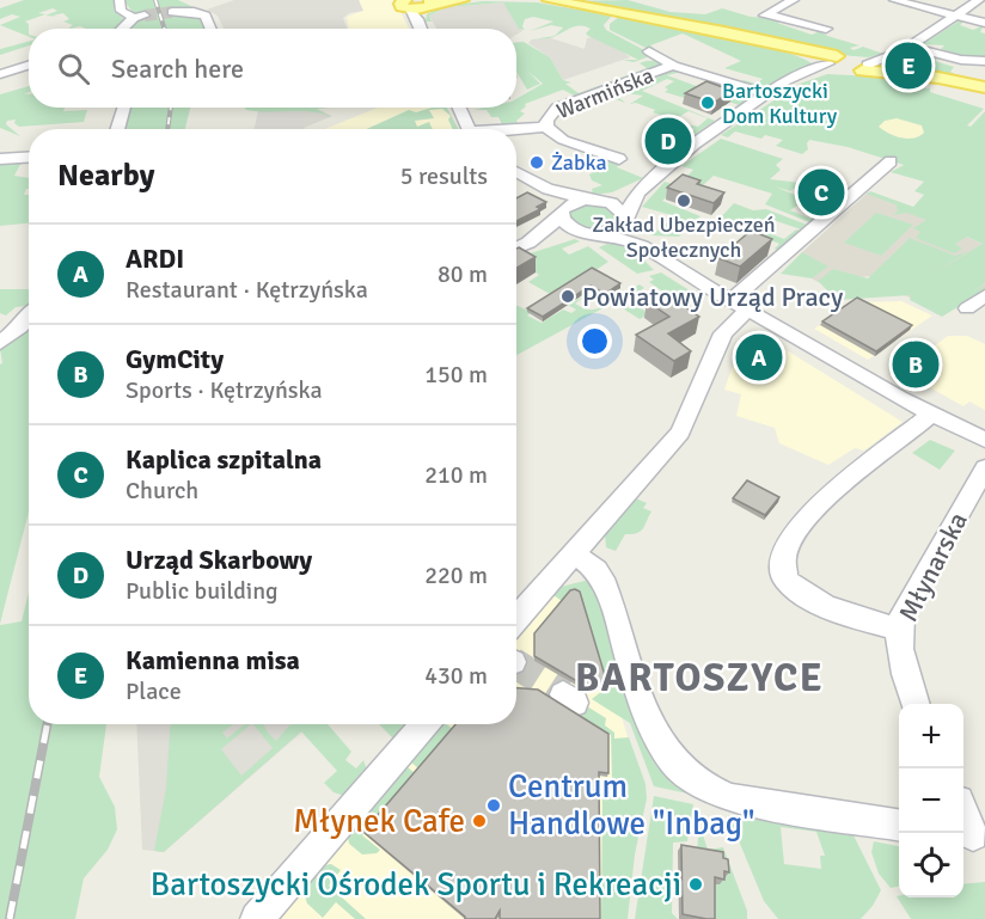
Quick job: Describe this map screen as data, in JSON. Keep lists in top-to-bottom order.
{
  "streets": {
    "street": ["Warmińska", "Młynarska"]
  },
  "districts": ["BARTOSZYCE"],
  "places": [
    "Bartoszycki Dom Kultury",
    "Żabka",
    "Zakład Ubezpieczeń Społecznych",
    "Powiatowy Urząd Pracy",
    "Centrum Handlowe \"Inbag\"",
    "Młynek Cafe",
    "Bartoszycki Ośrodek Sportu i Rekreacji"
  ],
  "page": {
    "search": "Search here",
    "pins": [
      "E",
      "D",
      "C",
      "A",
      "B"
    ],
    "heading": ["Nearby", "5 results"],
    "list": [
      {
        "mark": "A",
        "name": "ARDI",
        "note": "Restaurant · Kętrzyńska",
        "value": "80 m"
      },
      {
        "mark": "B",
        "name": "GymCity",
        "note": "Sports · Kętrzyńska",
        "value": "150 m"
      },
      {
        "mark": "C",
        "name": "Kaplica szpitalna",
        "note": "Church",
        "value": "210 m"
      },
      {
        "mark": "D",
        "name": "Urząd Skarbowy",
        "note": "Public building",
        "value": "220 m"
      },
      {
        "mark": "E",
        "name": "Kamienna misa",
        "note": "Place",
        "value": "430 m"
      }
    ],
    "map_buttons": ["+", "−"]
  }
}
